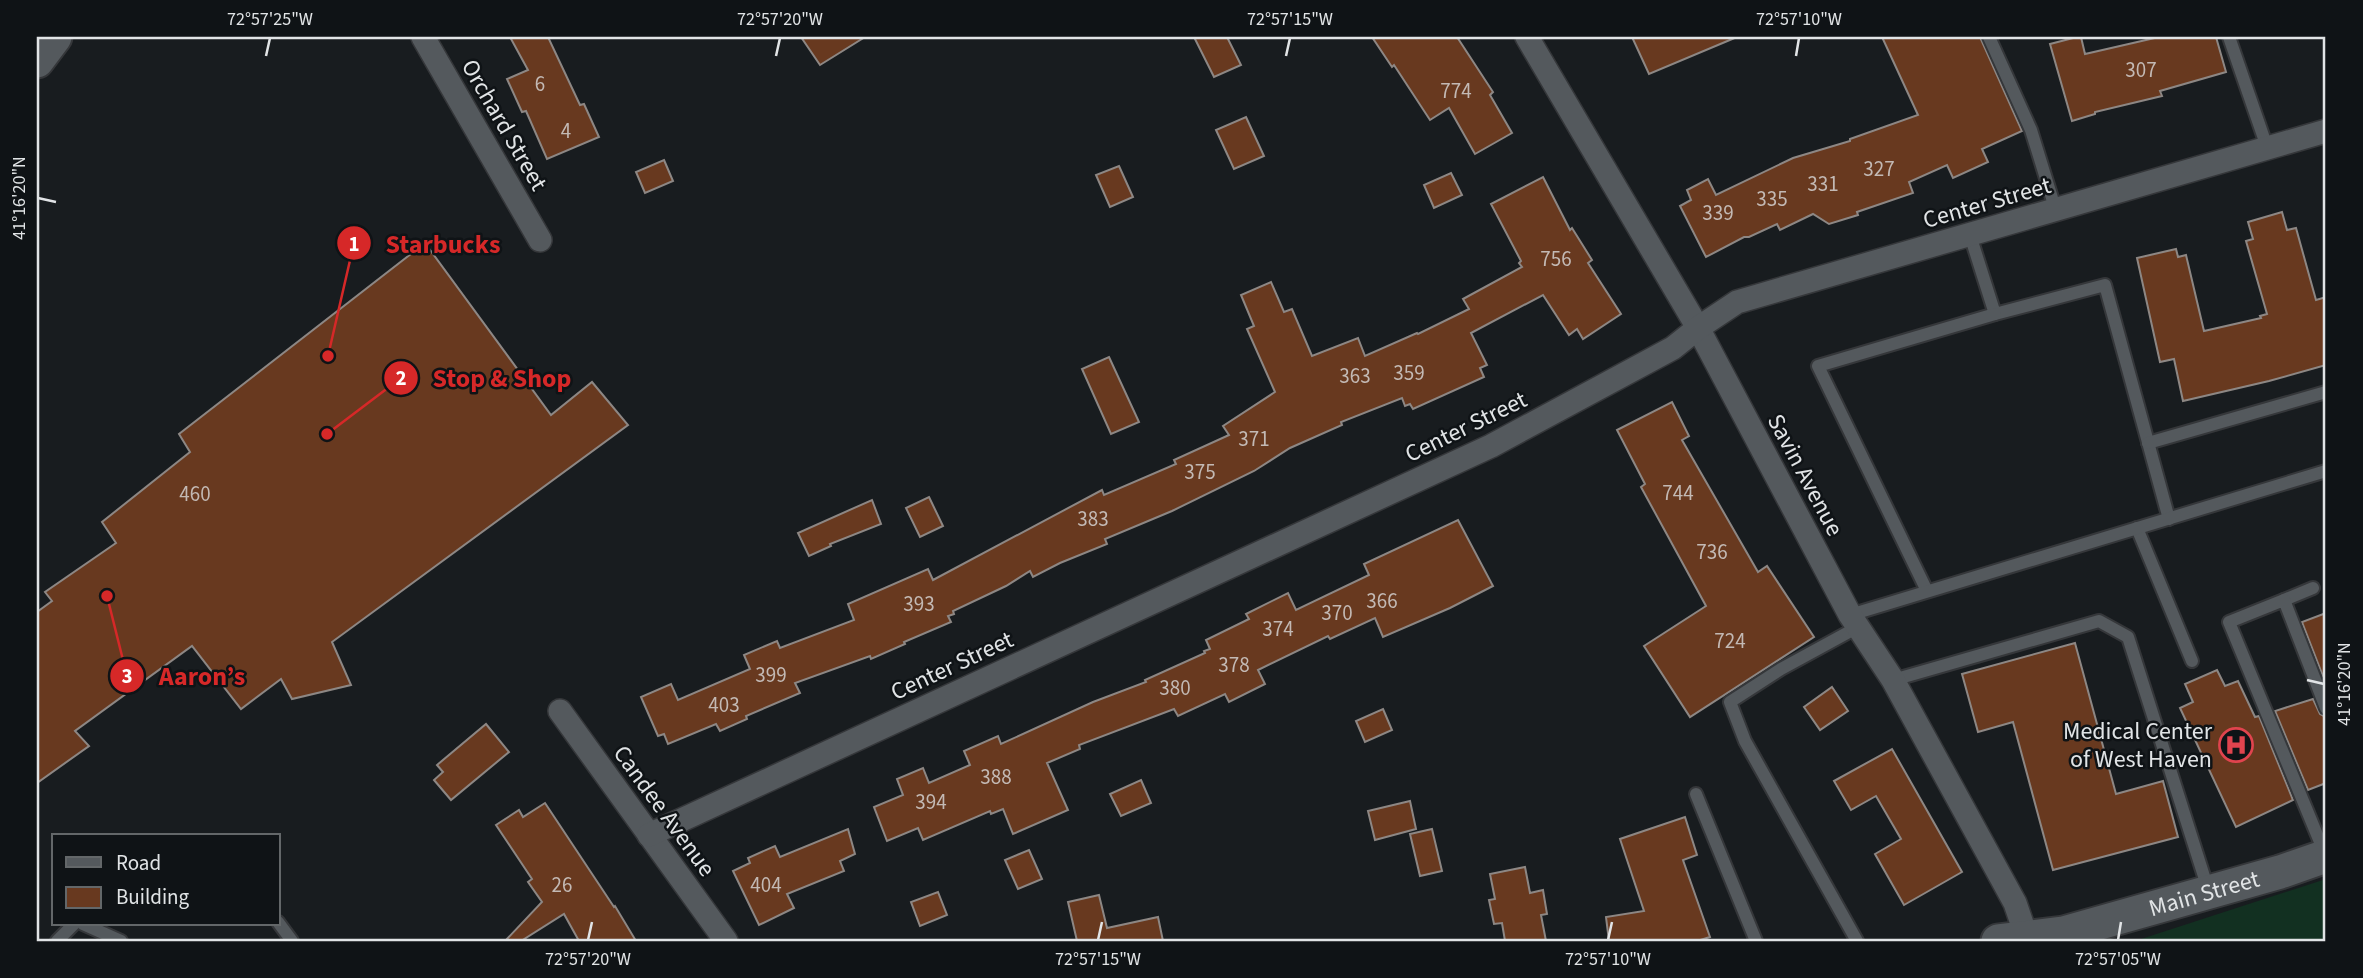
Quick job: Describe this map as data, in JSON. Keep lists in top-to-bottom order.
{
  "streets": {
    "main road": ["Main Street"],
    "street": [
      "Orchard Street",
      "Center Street",
      "Savin Avenue",
      "Candee Avenue"
    ]
  },
  "crossings": [
    ["Center Street", "Savin Avenue"],
    ["Center Street", "Candee Avenue"],
    ["Savin Avenue", "Main Street"]
  ],
  "places": {
    "other": ["Starbucks", "Stop & Shop", "Aaron’s"],
    "hospital": ["Medical Center of West Haven"]
  },
  "house_numbers": [
    "307",
    "6",
    "774",
    "4",
    "327",
    "331",
    "335",
    "339",
    "756",
    "359",
    "363",
    "371",
    "375",
    "744",
    "460",
    "383",
    "736",
    "366",
    "393",
    "370",
    "374",
    "724",
    "378",
    "399",
    "380",
    "403",
    "388",
    "394",
    "26",
    "404"
  ],
  "legend": ["Road", "Building"],
  "coordinates": [
    "72°57'25\"W",
    "72°57'20\"W",
    "72°57'15\"W",
    "72°57'10\"W",
    "41°16'20\"N",
    "72°57'05\"W"
  ]
}
